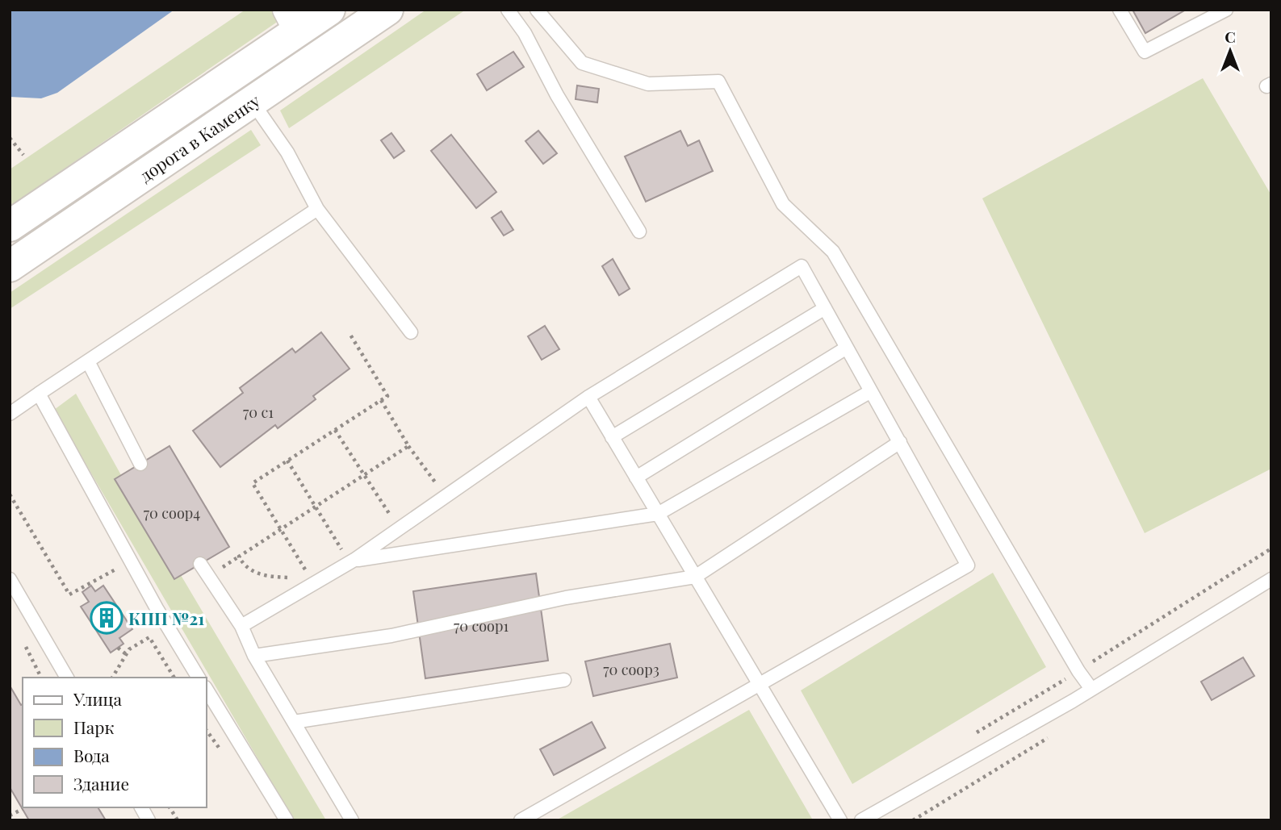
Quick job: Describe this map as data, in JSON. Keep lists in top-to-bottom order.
{
  "streets": {
    "main road": ["дорога в Каменку"]
  },
  "places": {
    "building": ["КПП №21"]
  },
  "house_numbers": [
    "70 с1",
    "70 соор4",
    "70 соор1",
    "70 соор3"
  ],
  "legend": [
    "Улица",
    "Парк",
    "Вода",
    "Здание"
  ],
  "north": "top"
}
